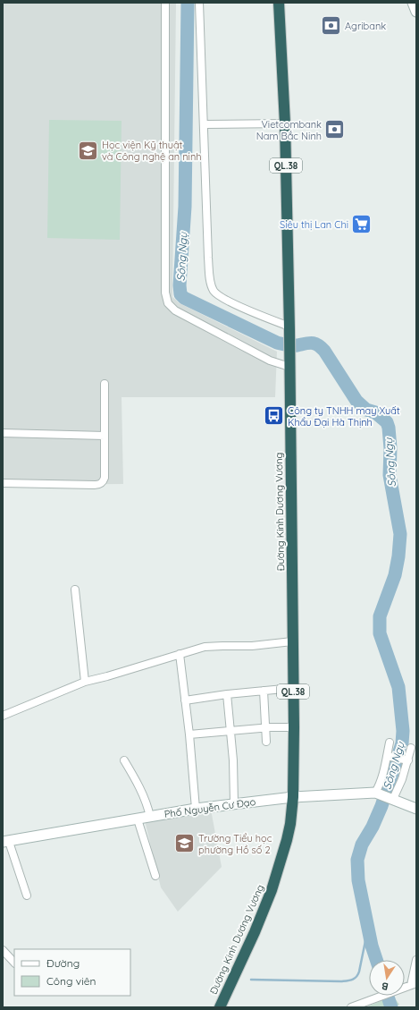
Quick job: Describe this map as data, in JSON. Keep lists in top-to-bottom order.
{
  "streets": {
    "highway": ["QL.38", "Đường Kinh Dương Vương"],
    "street": ["Phố Nguyễn Cư Đạo"]
  },
  "crossings": [
    ["Đường Kinh Dương Vương", "Phố Nguyễn Cư Đạo"]
  ],
  "water": ["Sông Ngụ"],
  "places": {
    "bank": ["Agribank", "Vietcombank Nam Bắc Ninh"],
    "school or university": ["Học viện Kỹ thuật và Công nghệ an ninh", "Trường Tiểu học phường Hồ số 2"],
    "supermarket": ["Siêu thị Lan Chi"],
    "bus stop": ["Công ty TNHH may Xuất Khẩu Đại Hà Thịnh"]
  },
  "legend": ["Đường", "Công viên"],
  "north": "bottom"
}
